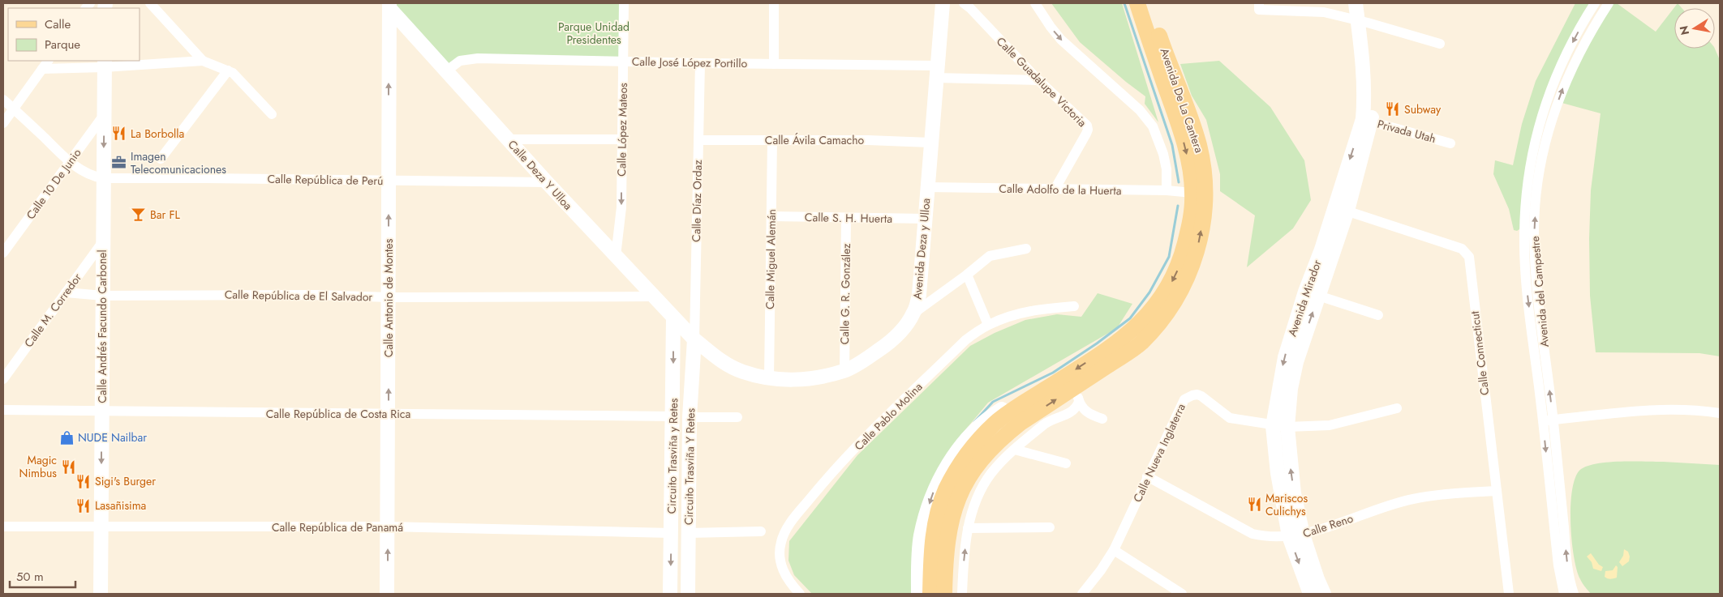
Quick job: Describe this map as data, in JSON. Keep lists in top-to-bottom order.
{
  "streets": {
    "main road": ["Avenida De La Cantera"],
    "street": [
      "Calle José López Portillo",
      "Calle Guadalupe Victoria",
      "Calle López Mateos",
      "Privada Utah",
      "Calle Ávila Camacho",
      "Calle Deza Y Ulloa",
      "Calle República de Perú",
      "Calle 10 De Junio",
      "Calle Adolfo de la Huerta",
      "Calle Díaz Ordaz",
      "Calle S. H. Huerta",
      "Avenida Deza y Ulloa",
      "Calle Miguel Alemán",
      "Avenida del Campestre",
      "Calle G. R. González",
      "Calle República de El Salvador",
      "Calle Antonio de Montes",
      "Avenida Mirador",
      "Calle M. Corredor",
      "Calle Andrés Facundo Carbonel",
      "Calle Connecticut",
      "Calle República de Costa Rica",
      "Calle Pablo Molina",
      "Calle Nueva Inglaterra",
      "Circuito Trasviña y Retes",
      "Circuito Trasviña Y Retes",
      "Calle Reno",
      "Calle República de Panamá"
    ]
  },
  "crossings": [
    ["Calle José López Portillo", "Calle López Mateos"],
    ["Calle José López Portillo", "Calle Deza Y Ulloa"],
    ["Calle José López Portillo", "Calle Díaz Ordaz"],
    ["Calle José López Portillo", "Avenida Deza y Ulloa"],
    ["Calle Guadalupe Victoria", "Calle Adolfo de la Huerta"],
    ["Avenida De La Cantera", "Calle Adolfo de la Huerta"],
    ["Calle López Mateos", "Calle Deza Y Ulloa"],
    ["Privada Utah", "Avenida Mirador"],
    ["Calle Ávila Camacho", "Calle Díaz Ordaz"],
    ["Calle Ávila Camacho", "Avenida Deza y Ulloa"],
    ["Calle Ávila Camacho", "Calle Miguel Alemán"],
    ["Calle Deza Y Ulloa", "Calle República de Perú"],
    ["Calle Deza Y Ulloa", "Calle Díaz Ordaz"],
    ["Calle Deza Y Ulloa", "Avenida Deza y Ulloa"],
    ["Calle Deza Y Ulloa", "Calle República de El Salvador"],
    ["Calle Deza Y Ulloa", "Calle Antonio de Montes"],
    ["Calle Deza Y Ulloa", "Circuito Trasviña y Retes"],
    ["Calle Deza Y Ulloa", "Circuito Trasviña Y Retes"],
    ["Calle República de Perú", "Calle Antonio de Montes"],
    ["Calle República de Perú", "Calle Andrés Facundo Carbonel"],
    ["Calle 10 De Junio", "Calle Andrés Facundo Carbonel"],
    ["Calle Adolfo de la Huerta", "Avenida Deza y Ulloa"],
    ["Calle Díaz Ordaz", "Avenida Deza y Ulloa"],
    ["Calle Díaz Ordaz", "Circuito Trasviña Y Retes"],
    ["Calle S. H. Huerta", "Avenida Deza y Ulloa"],
    ["Calle S. H. Huerta", "Calle Miguel Alemán"],
    ["Calle S. H. Huerta", "Calle G. R. González"],
    ["Avenida Deza y Ulloa", "Calle Miguel Alemán"],
    ["Avenida Deza y Ulloa", "Calle G. R. González"],
    ["Avenida Deza y Ulloa", "Circuito Trasviña Y Retes"],
    ["Calle República de El Salvador", "Calle Antonio de Montes"],
    ["Calle República de El Salvador", "Calle M. Corredor"],
    ["Calle República de El Salvador", "Calle Andrés Facundo Carbonel"],
    ["Calle Antonio de Montes", "Calle República de Costa Rica"],
    ["Calle Antonio de Montes", "Calle República de Panamá"],
    ["Avenida Mirador", "Calle Connecticut"],
    ["Avenida Mirador", "Calle Nueva Inglaterra"],
    ["Avenida Mirador", "Calle Reno"],
    ["Calle M. Corredor", "Calle Andrés Facundo Carbonel"],
    ["Calle Andrés Facundo Carbonel", "Calle República de Costa Rica"],
    ["Calle Andrés Facundo Carbonel", "Calle República de Panamá"],
    ["Calle Connecticut", "Calle Reno"],
    ["Calle República de Costa Rica", "Circuito Trasviña y Retes"],
    ["Calle Nueva Inglaterra", "Calle Reno"],
    ["Circuito Trasviña y Retes", "Calle República de Panamá"]
  ],
  "one_way": ["Calle López Mateos", "Calle Antonio de Montes", "Circuito Trasviña y Retes"],
  "parks": ["Parque Unidad Presidentes"],
  "places": {
    "restaurant": [
      "Subway",
      "La Borbolla",
      "Magic Nimbus",
      "Sigi's Burger",
      "Mariscos Culichys",
      "Lasañisima"
    ],
    "office": ["Imagen Telecomunicaciones"],
    "bar": ["Bar FL"],
    "shop": ["NUDE Nailbar"]
  },
  "legend": ["Calle", "Parque"],
  "scale_bar": "50 m",
  "north": "left"
}
